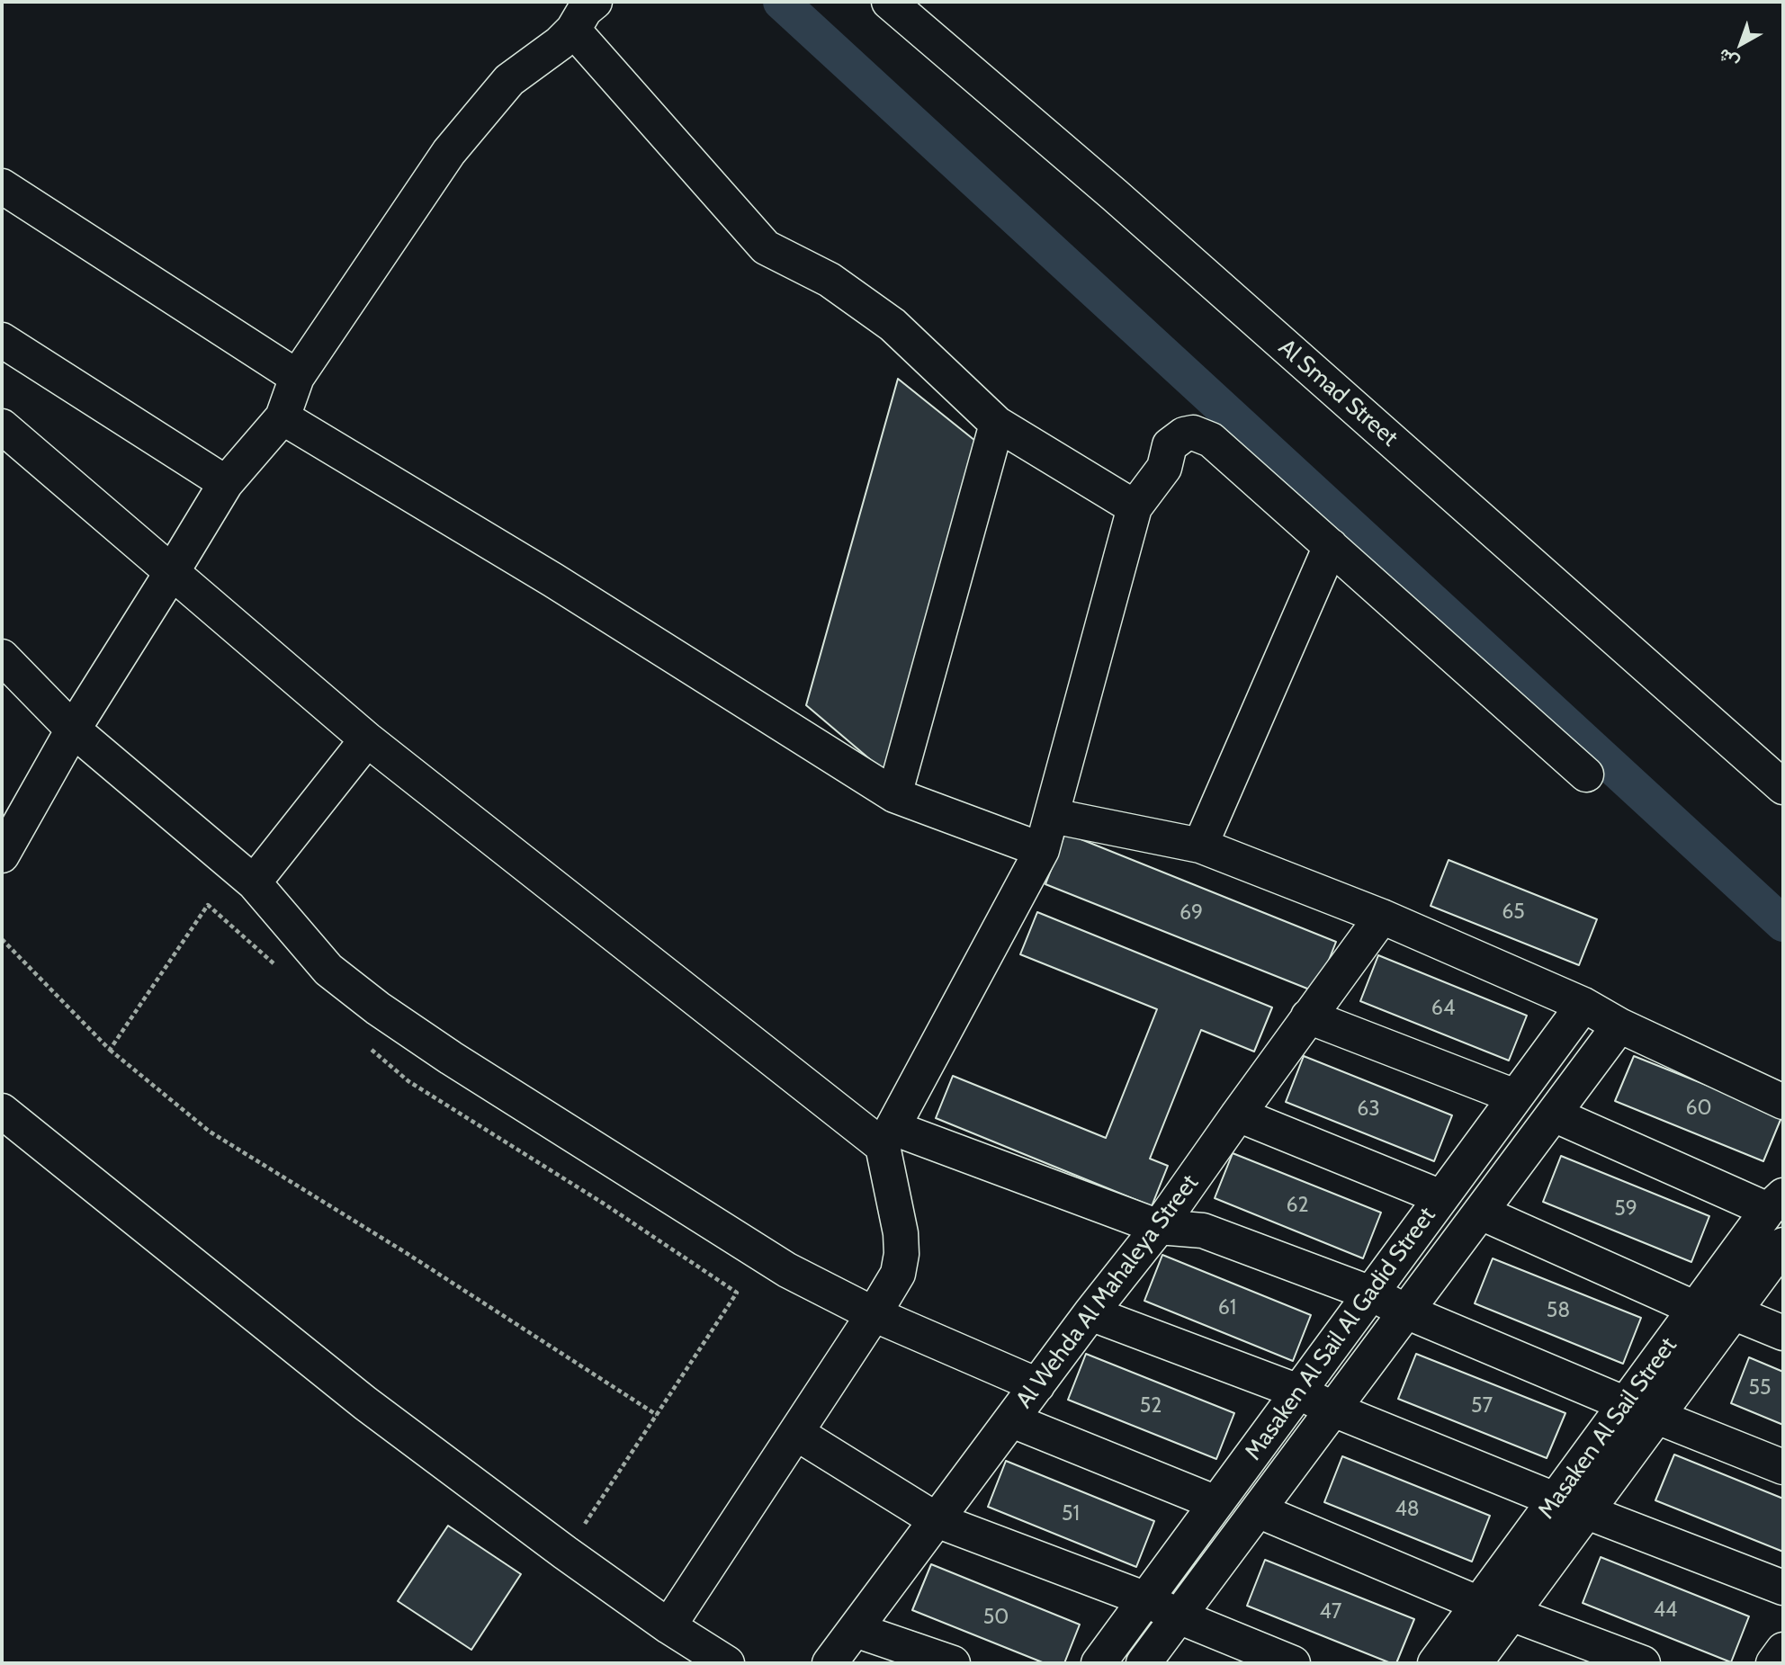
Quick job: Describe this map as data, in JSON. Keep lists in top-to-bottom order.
{
  "streets": {
    "street": [
      "Al Smad Street",
      "Al Wehda Al Mahaleya Street",
      "Masaken Al Sail Al Gadid Street",
      "Masaken Al Sail Street"
    ]
  },
  "house_numbers": [
    "65",
    "69",
    "64",
    "60",
    "63",
    "62",
    "59",
    "61",
    "58",
    "55",
    "52",
    "57",
    "48",
    "51",
    "44",
    "47",
    "50"
  ],
  "north": "bottom left"
}
